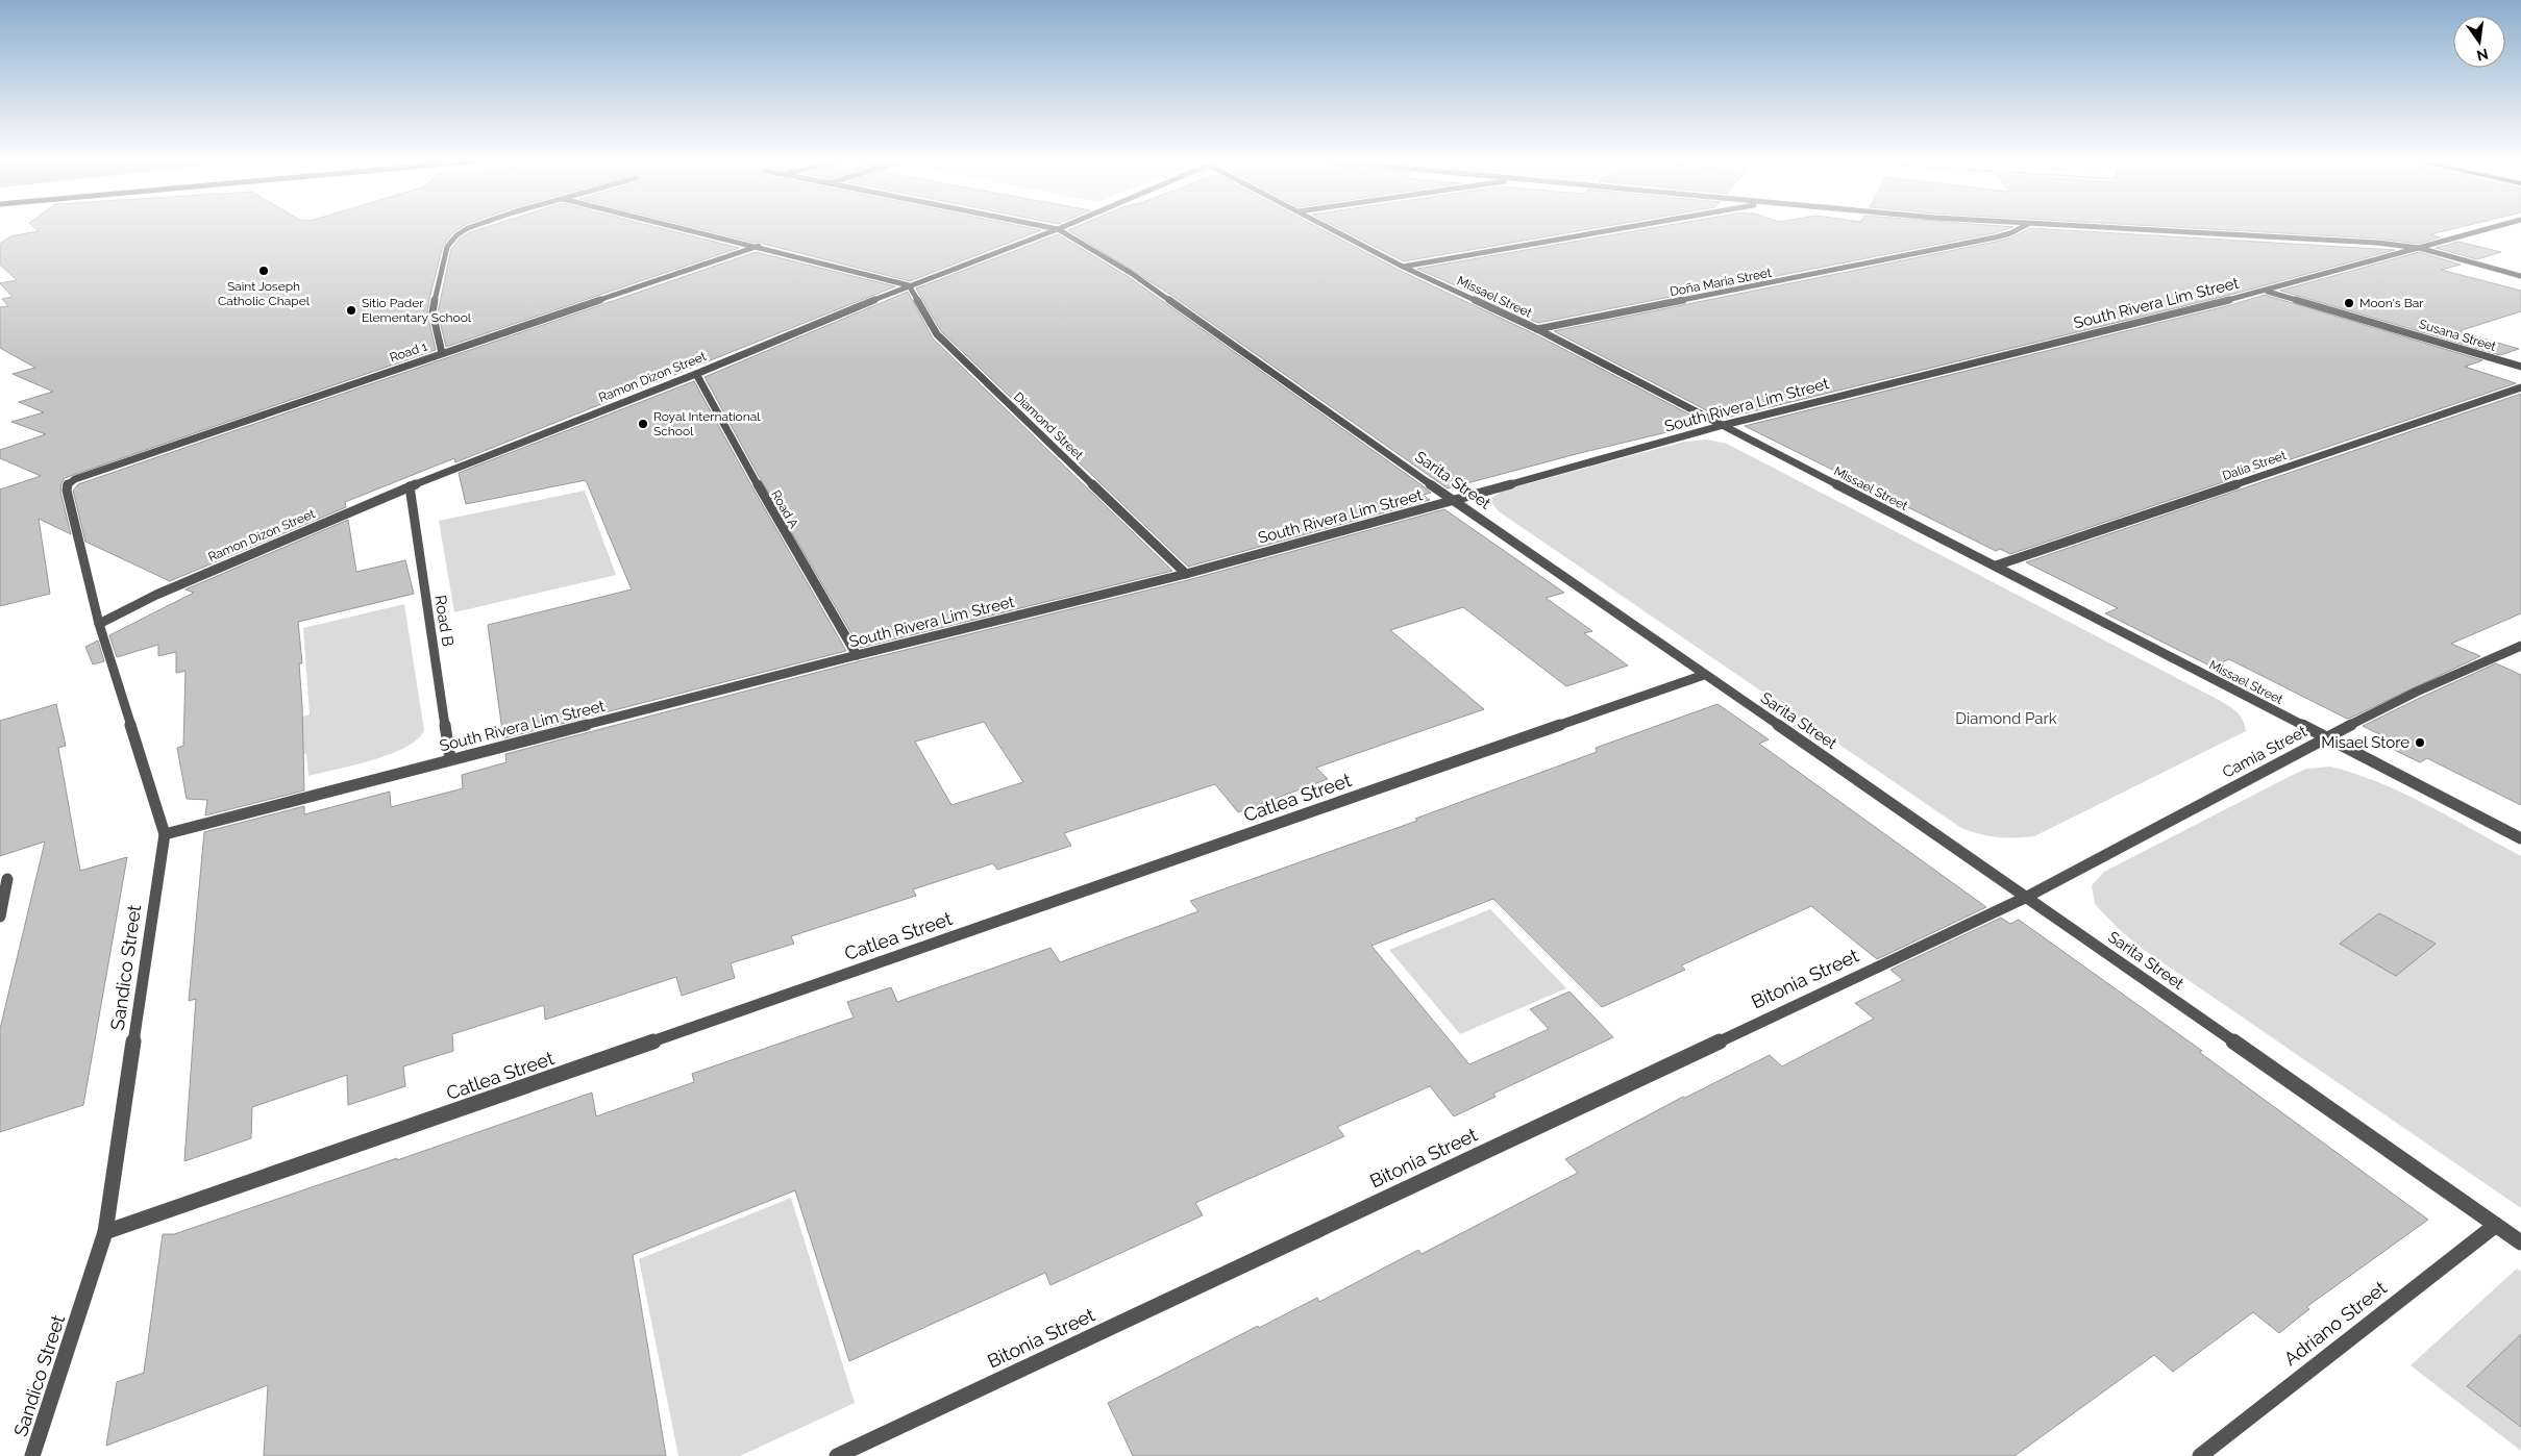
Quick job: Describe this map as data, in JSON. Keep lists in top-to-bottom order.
{
  "streets": {
    "street": [
      "Doña Maria Street",
      "Missael Street",
      "South Rivera Lim Street",
      "Susana Street",
      "Road 1",
      "Ramon Dizon Street",
      "Diamond Street",
      "Dalia Street",
      "Sarita Street",
      "Road A",
      "Road B",
      "Camia Street",
      "Catlea Street",
      "Sandico Street",
      "Bitonia Street",
      "Adriano Street"
    ]
  },
  "crossings": [
    ["Doña Maria Street", "Missael Street"],
    ["Missael Street", "South Rivera Lim Street"],
    ["Missael Street", "Dalia Street"],
    ["Missael Street", "Camia Street"],
    ["South Rivera Lim Street", "Susana Street"],
    ["South Rivera Lim Street", "Diamond Street"],
    ["South Rivera Lim Street", "Sarita Street"],
    ["South Rivera Lim Street", "Road A"],
    ["South Rivera Lim Street", "Road B"],
    ["South Rivera Lim Street", "Sandico Street"],
    ["Road 1", "Sandico Street"],
    ["Ramon Dizon Street", "Diamond Street"],
    ["Ramon Dizon Street", "Sarita Street"],
    ["Ramon Dizon Street", "Road A"],
    ["Ramon Dizon Street", "Road B"],
    ["Ramon Dizon Street", "Sandico Street"],
    ["Sarita Street", "Camia Street"],
    ["Sarita Street", "Catlea Street"],
    ["Sarita Street", "Bitonia Street"],
    ["Sarita Street", "Adriano Street"],
    ["Camia Street", "Bitonia Street"],
    ["Catlea Street", "Sandico Street"]
  ],
  "parks": ["Diamond Park"],
  "places": [
    "Saint Joseph Catholic Chapel",
    "Moon's Bar",
    "Sitio Pader Elementary School",
    "Royal International School",
    "Misael Store"
  ],
  "north": "bottom"
}
